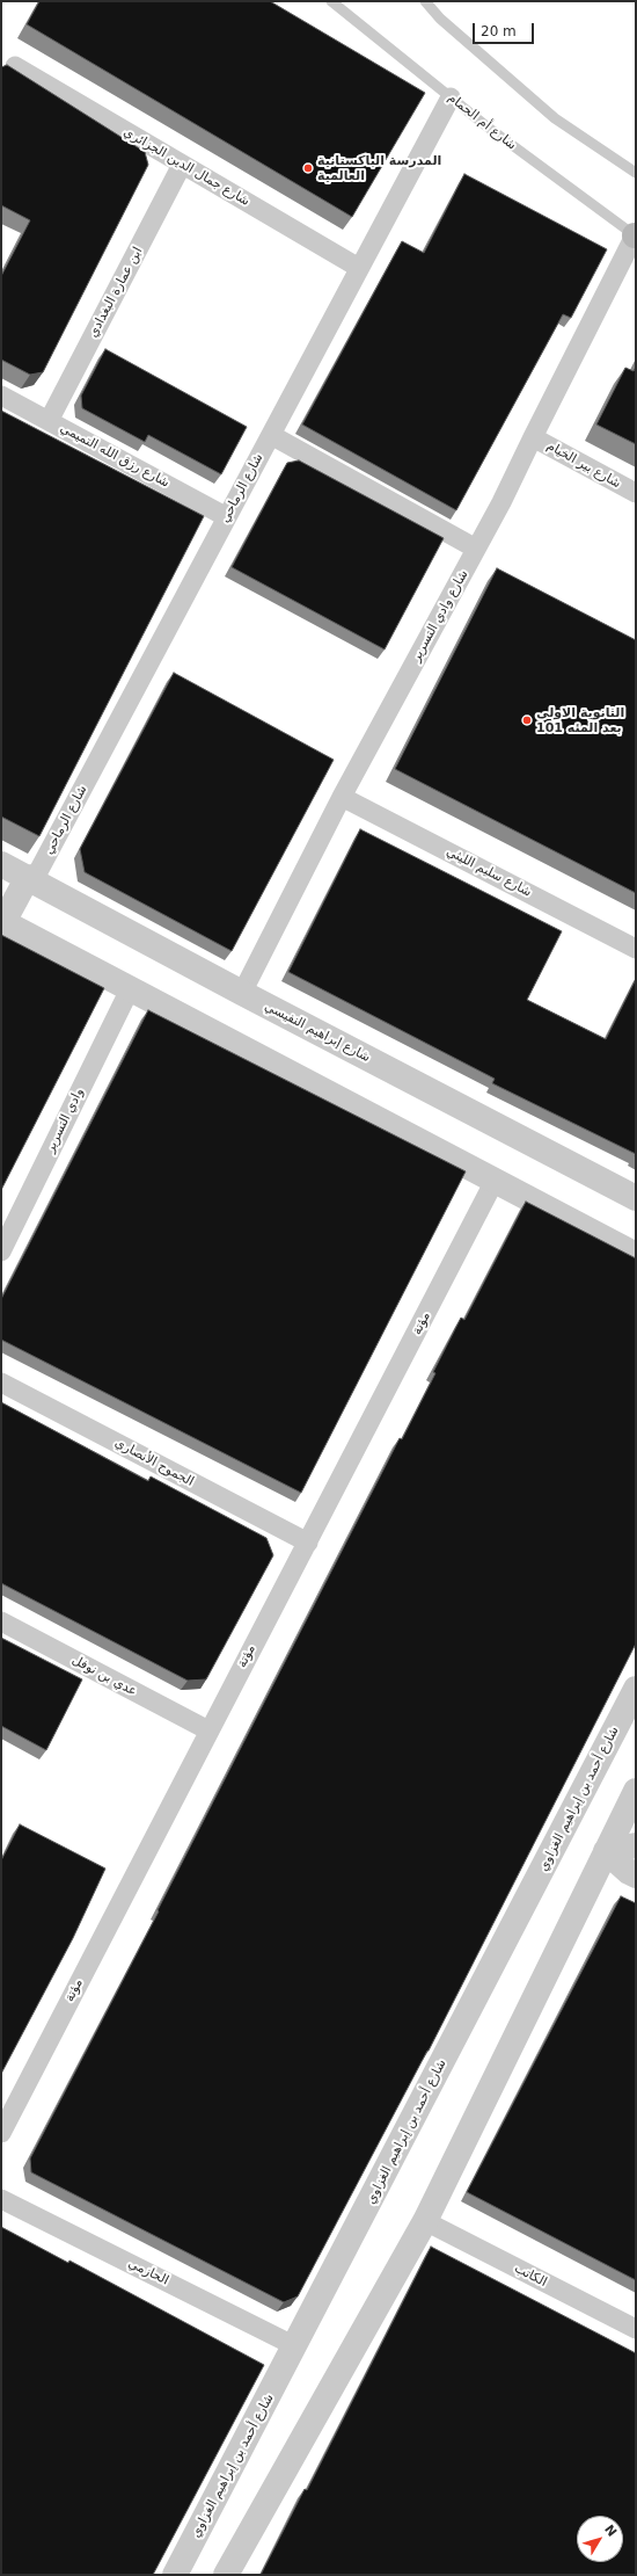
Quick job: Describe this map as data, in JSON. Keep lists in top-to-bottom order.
{
  "streets": {
    "street": [
      "شارع جمال الدين الجزائري",
      "ابن عمارة البغدادي",
      "شارع رزق الله التميمي",
      "شارع بير الخيام",
      "شارع الرماحي",
      "شارع وادي التسرير",
      "شارع سليم الليثي",
      "شارع إبراهيم النفيسي",
      "وادي التسرير",
      "مؤتة",
      "الجموح الأنصاري",
      "عدي بن نوفل",
      "شارع أحمد بن إبراهيم الغزاوي",
      "الحازمي",
      "الكاتب"
    ],
    "lane": ["شارع أم الحمام"]
  },
  "crossings": [
    ["شارع أم الحمام", "شارع الرماحي"],
    ["شارع أم الحمام", "شارع وادي التسرير"],
    ["شارع جمال الدين الجزائري", "ابن عمارة البغدادي"],
    ["شارع جمال الدين الجزائري", "شارع الرماحي"],
    ["ابن عمارة البغدادي", "شارع رزق الله التميمي"],
    ["شارع رزق الله التميمي", "شارع الرماحي"],
    ["شارع بير الخيام", "شارع وادي التسرير"],
    ["شارع الرماحي", "شارع إبراهيم النفيسي"],
    ["شارع وادي التسرير", "شارع سليم الليثي"],
    ["شارع وادي التسرير", "شارع إبراهيم النفيسي"],
    ["مؤتة", "الجموح الأنصاري"],
    ["مؤتة", "عدي بن نوفل"],
    ["شارع أحمد بن إبراهيم الغزاوي", "الحازمي"]
  ],
  "places": ["المدرسة الباكستانية العالمية", "الثانوية الاولى بعد المئه 101"],
  "scale_bar": "20 m",
  "north": "top right"
}
